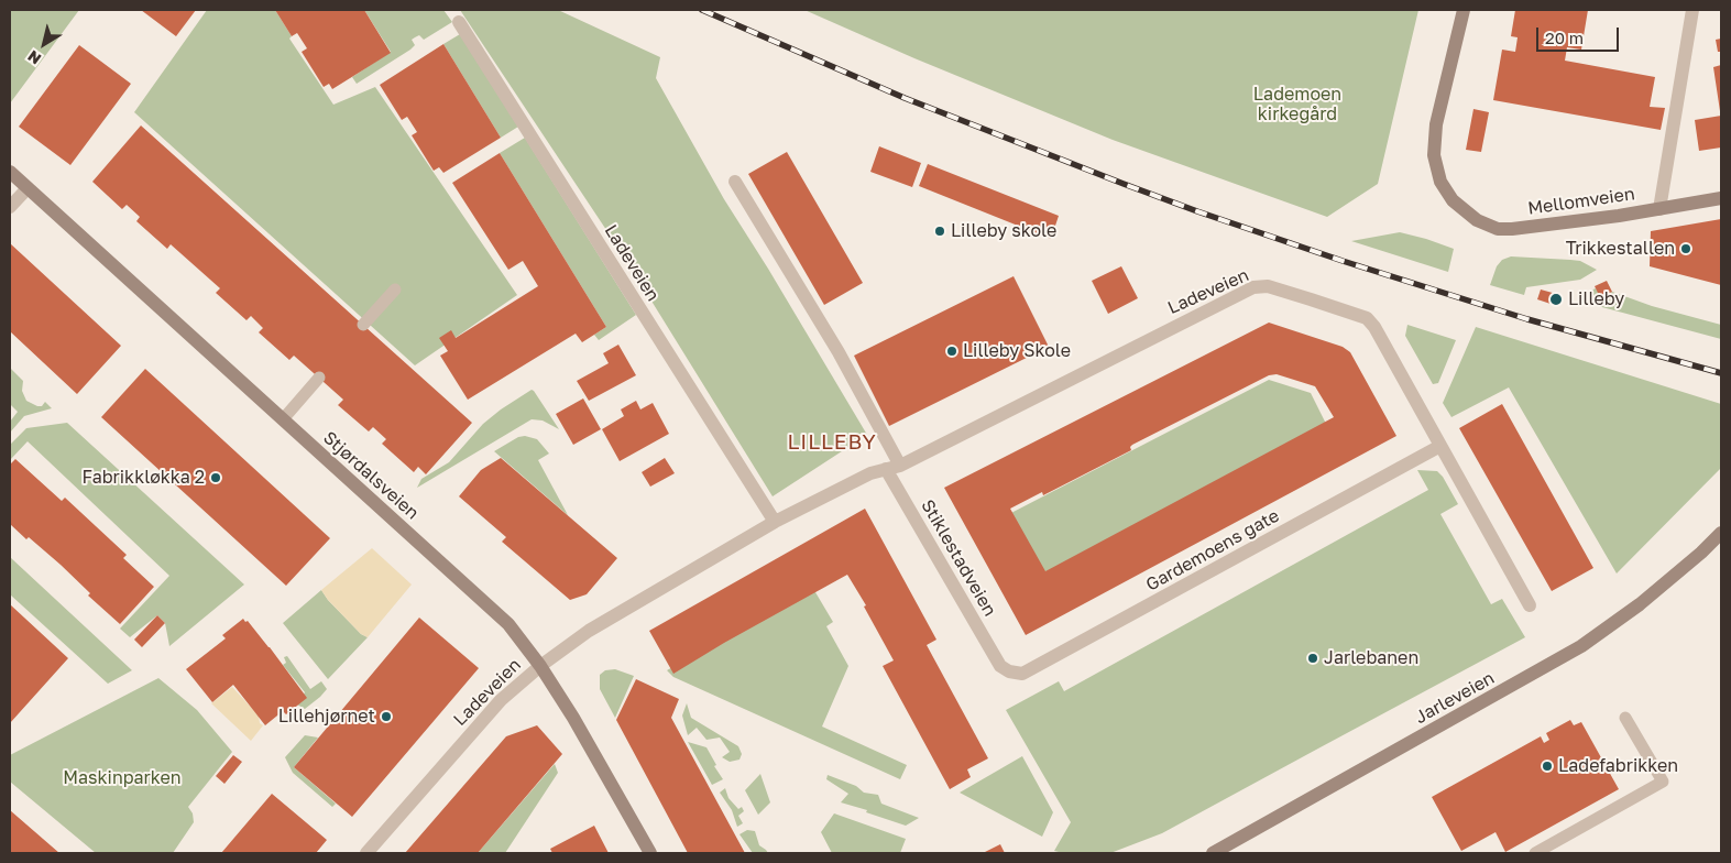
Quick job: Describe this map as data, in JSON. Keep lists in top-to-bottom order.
{
  "streets": {
    "street": [
      "Mellomveien",
      "Ladeveien",
      "Stjørdalsveien",
      "Gardemoens gate",
      "Stiklestadveien",
      "Jarleveien"
    ]
  },
  "crossings": [
    ["Ladeveien", "Stjørdalsveien"],
    ["Ladeveien", "Gardemoens gate"],
    ["Ladeveien", "Stiklestadveien"],
    ["Gardemoens gate", "Stiklestadveien"]
  ],
  "districts": ["LILLEBY"],
  "parks": ["Lademoen kirkegård", "Maskinparken"],
  "places": [
    "Lilleby skole",
    "Trikkestallen",
    "Lilleby",
    "Lilleby Skole",
    "Fabrikkløkka 2",
    "Jarlebanen",
    "Lillehjørnet",
    "Ladefabrikken"
  ],
  "scale_bar": "20 m",
  "north": "bottom left"
}
